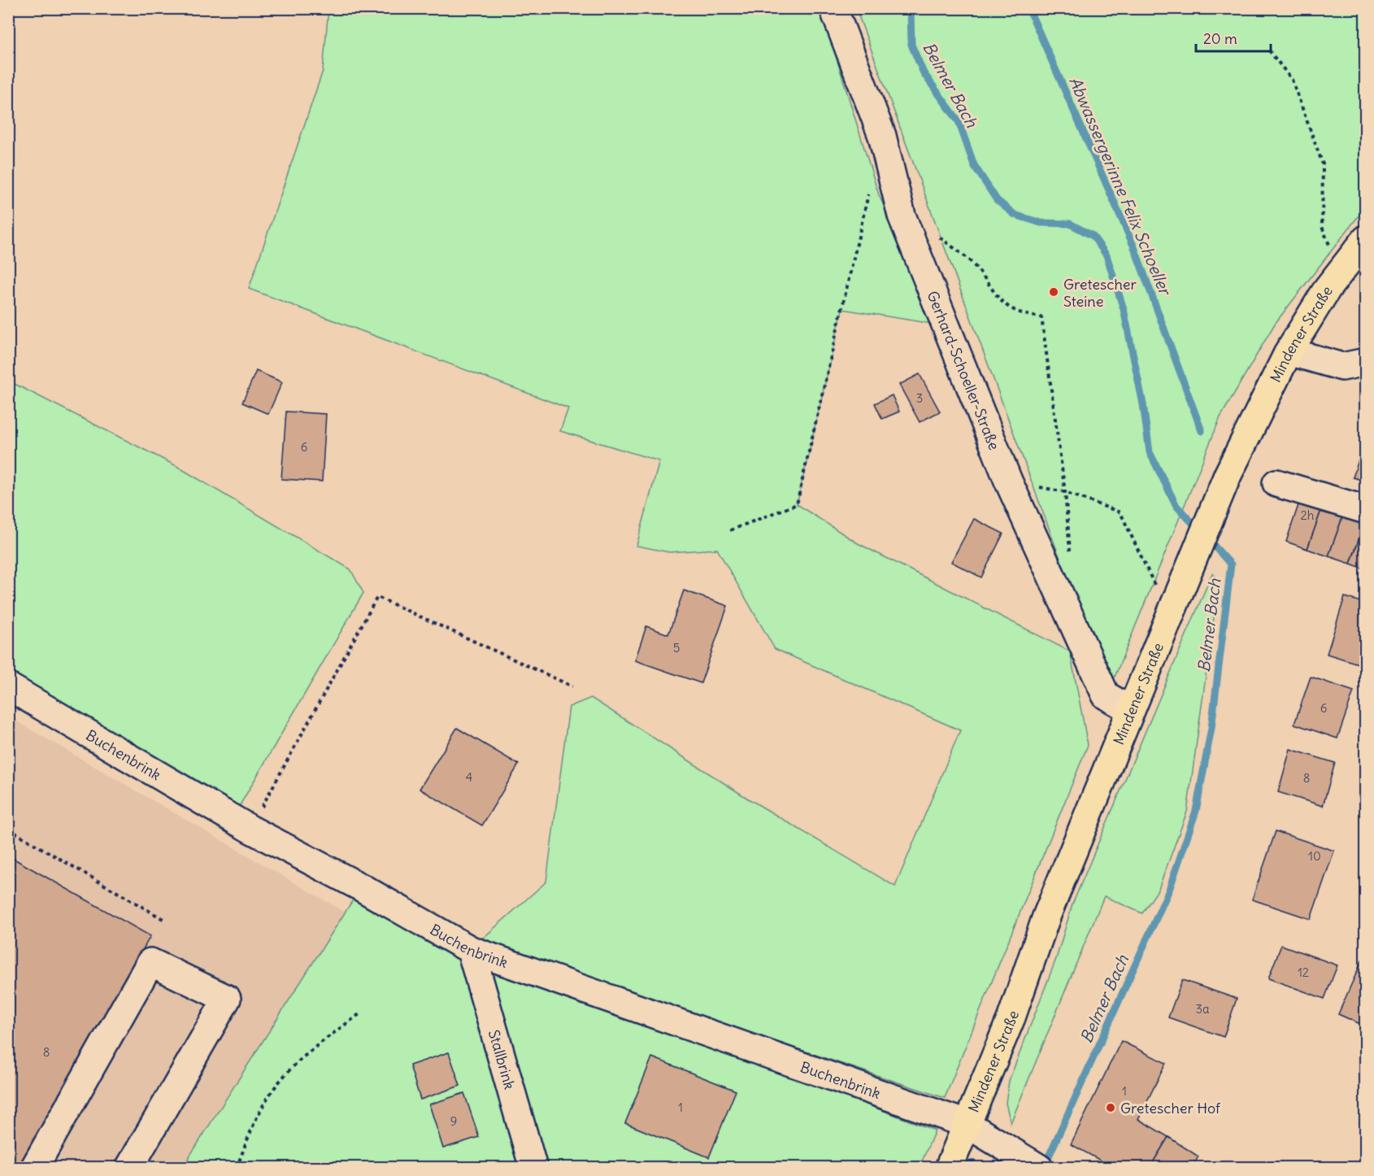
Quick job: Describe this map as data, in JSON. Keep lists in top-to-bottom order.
{
  "streets": {
    "main road": ["Mindener Straße"],
    "street": ["Gerhard-Schoeller-Straße", "Buchenbrink", "Stallbrink"]
  },
  "crossings": [
    ["Mindener Straße", "Gerhard-Schoeller-Straße"],
    ["Mindener Straße", "Buchenbrink"],
    ["Buchenbrink", "Stallbrink"]
  ],
  "water": ["Belmer Bach", "Abwassergerinne Felix Schoeller"],
  "places": ["Gretescher Steine", "Gretescher Hof"],
  "house_numbers": [
    "3",
    "6",
    "2h",
    "5",
    "6",
    "4",
    "8",
    "10",
    "12",
    "3a",
    "8",
    "1",
    "1",
    "9"
  ],
  "scale_bar": "20 m"
}
